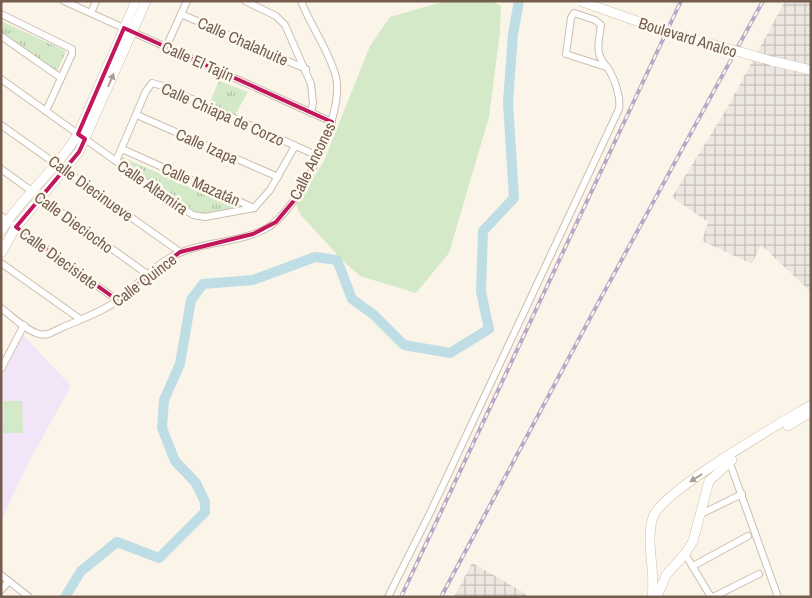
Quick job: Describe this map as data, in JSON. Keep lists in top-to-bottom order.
{
  "streets": {
    "street": [
      "Boulevard Analco",
      "Calle Chalahuite",
      "Calle El Tajín",
      "Calle Chiapa de Corzo",
      "Calle Izapa",
      "Calle Ancones",
      "Calle Mazatán",
      "Calle Altamira",
      "Calle Diecinueve",
      "Calle Dieciocho",
      "Calle Diecisiete",
      "Calle Quince"
    ]
  },
  "crossings": [
    ["Calle El Tajín", "Calle Ancones"],
    ["Calle Chiapa de Corzo", "Calle Izapa"],
    ["Calle Chiapa de Corzo", "Calle Ancones"],
    ["Calle Chiapa de Corzo", "Calle Mazatán"],
    ["Calle Chiapa de Corzo", "Calle Altamira"],
    ["Calle Ancones", "Calle Diecinueve"],
    ["Calle Ancones", "Calle Quince"],
    ["Calle Mazatán", "Calle Altamira"],
    ["Calle Diecinueve", "Calle Quince"],
    ["Calle Dieciocho", "Calle Quince"],
    ["Calle Diecisiete", "Calle Quince"]
  ]
}
